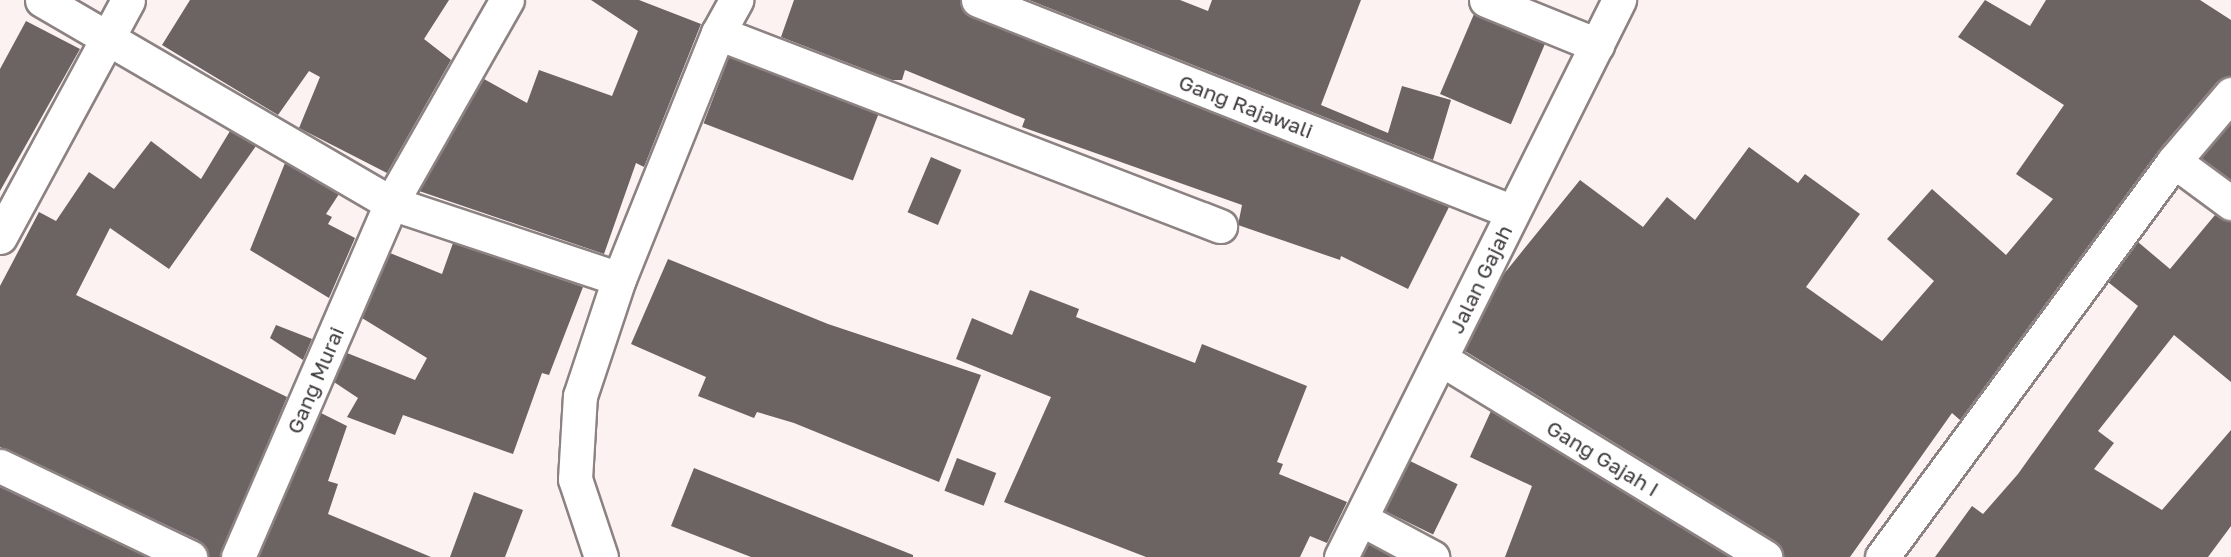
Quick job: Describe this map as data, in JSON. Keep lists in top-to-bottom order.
{
  "streets": {
    "street": [
      "Gang Rajawali",
      "Jalan Gajah",
      "Gang Murai",
      "Gang Gajah I"
    ]
  },
  "crossings": [
    ["Gang Rajawali", "Jalan Gajah"],
    ["Jalan Gajah", "Gang Gajah I"]
  ]
}
